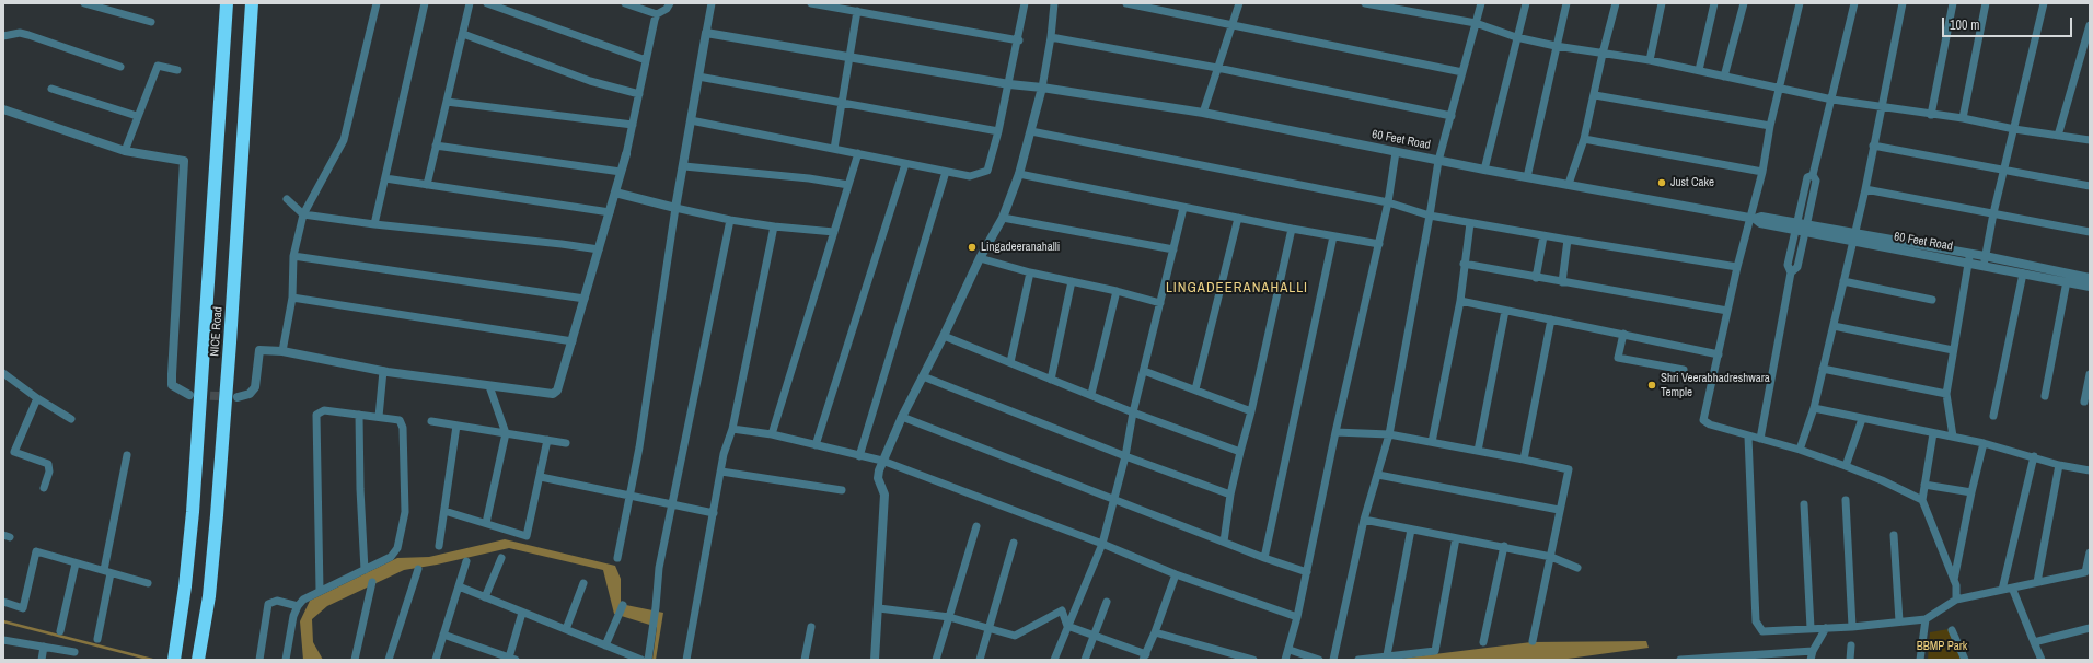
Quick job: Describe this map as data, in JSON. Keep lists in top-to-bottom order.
{
  "streets": {
    "highway": ["NICE Road"],
    "street": ["60 Feet Road"]
  },
  "districts": ["LINGADEERANAHALLI"],
  "parks": ["BBMP Park"],
  "places": ["Just Cake", "Lingadeeranahalli", "Shri Veerabhadreshwara Temple"],
  "scale_bar": "100 m"
}
